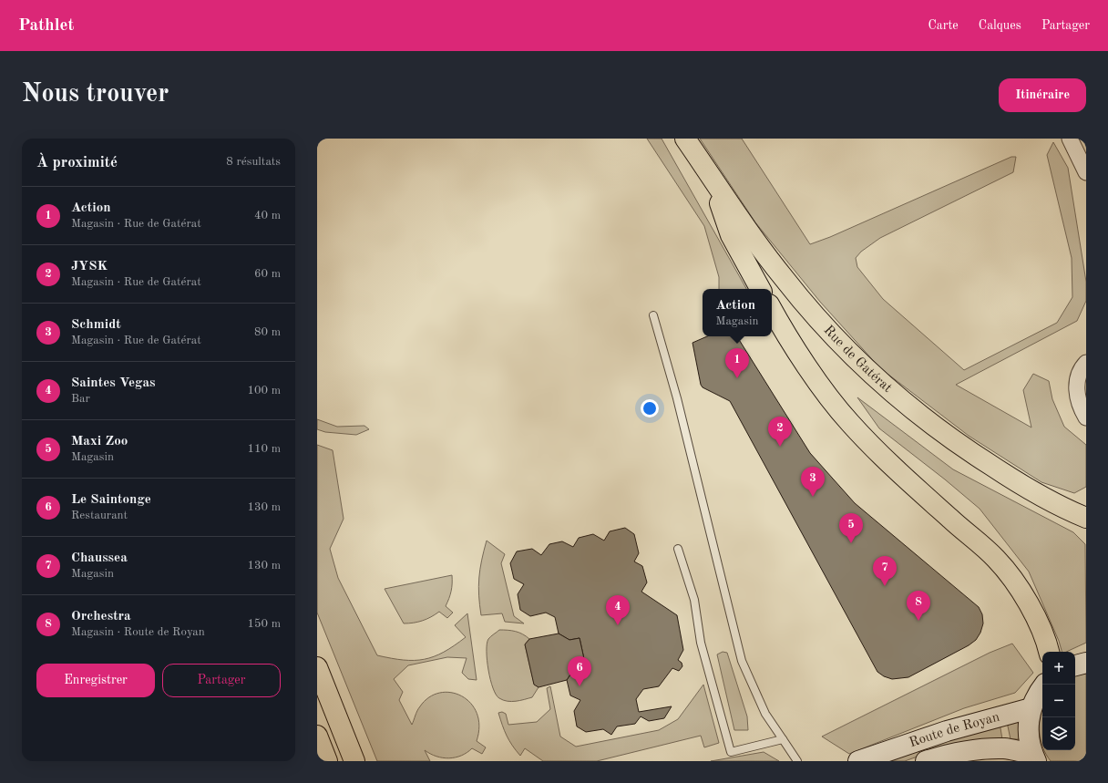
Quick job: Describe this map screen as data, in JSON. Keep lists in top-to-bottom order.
{
  "streets": {
    "main road": ["Rue de Gatérat", "Route de Royan"]
  },
  "page": {
    "header": "Pathlet",
    "nav": ["Carte", "Calques", "Partager"],
    "buttons": [
      "Itinéraire",
      ["Enregistrer", "Partager"]
    ],
    "title": "Nous trouver",
    "heading": ["À proximité", "8 résultats"],
    "list": [
      {
        "mark": "1",
        "name": "Action",
        "note": "Magasin · Rue de Gatérat",
        "value": "40 m"
      },
      {
        "mark": "2",
        "name": "JYSK",
        "note": "Magasin · Rue de Gatérat",
        "value": "60 m"
      },
      {
        "mark": "3",
        "name": "Schmidt",
        "note": "Magasin · Rue de Gatérat",
        "value": "80 m"
      },
      {
        "mark": "4",
        "name": "Saintes Vegas",
        "note": "Bar",
        "value": "100 m"
      },
      {
        "mark": "5",
        "name": "Maxi Zoo",
        "note": "Magasin",
        "value": "110 m"
      },
      {
        "mark": "6",
        "name": "Le Saintonge",
        "note": "Restaurant",
        "value": "130 m"
      },
      {
        "mark": "7",
        "name": "Chaussea",
        "note": "Magasin",
        "value": "130 m"
      },
      {
        "mark": "8",
        "name": "Orchestra",
        "note": "Magasin · Route de Royan",
        "value": "150 m"
      }
    ],
    "popup": ["Action", "Magasin"],
    "pins": [
      "1",
      "2",
      "3",
      "5",
      "7",
      "8",
      "4",
      "6"
    ],
    "map_buttons": ["+", "−"]
  }
}
